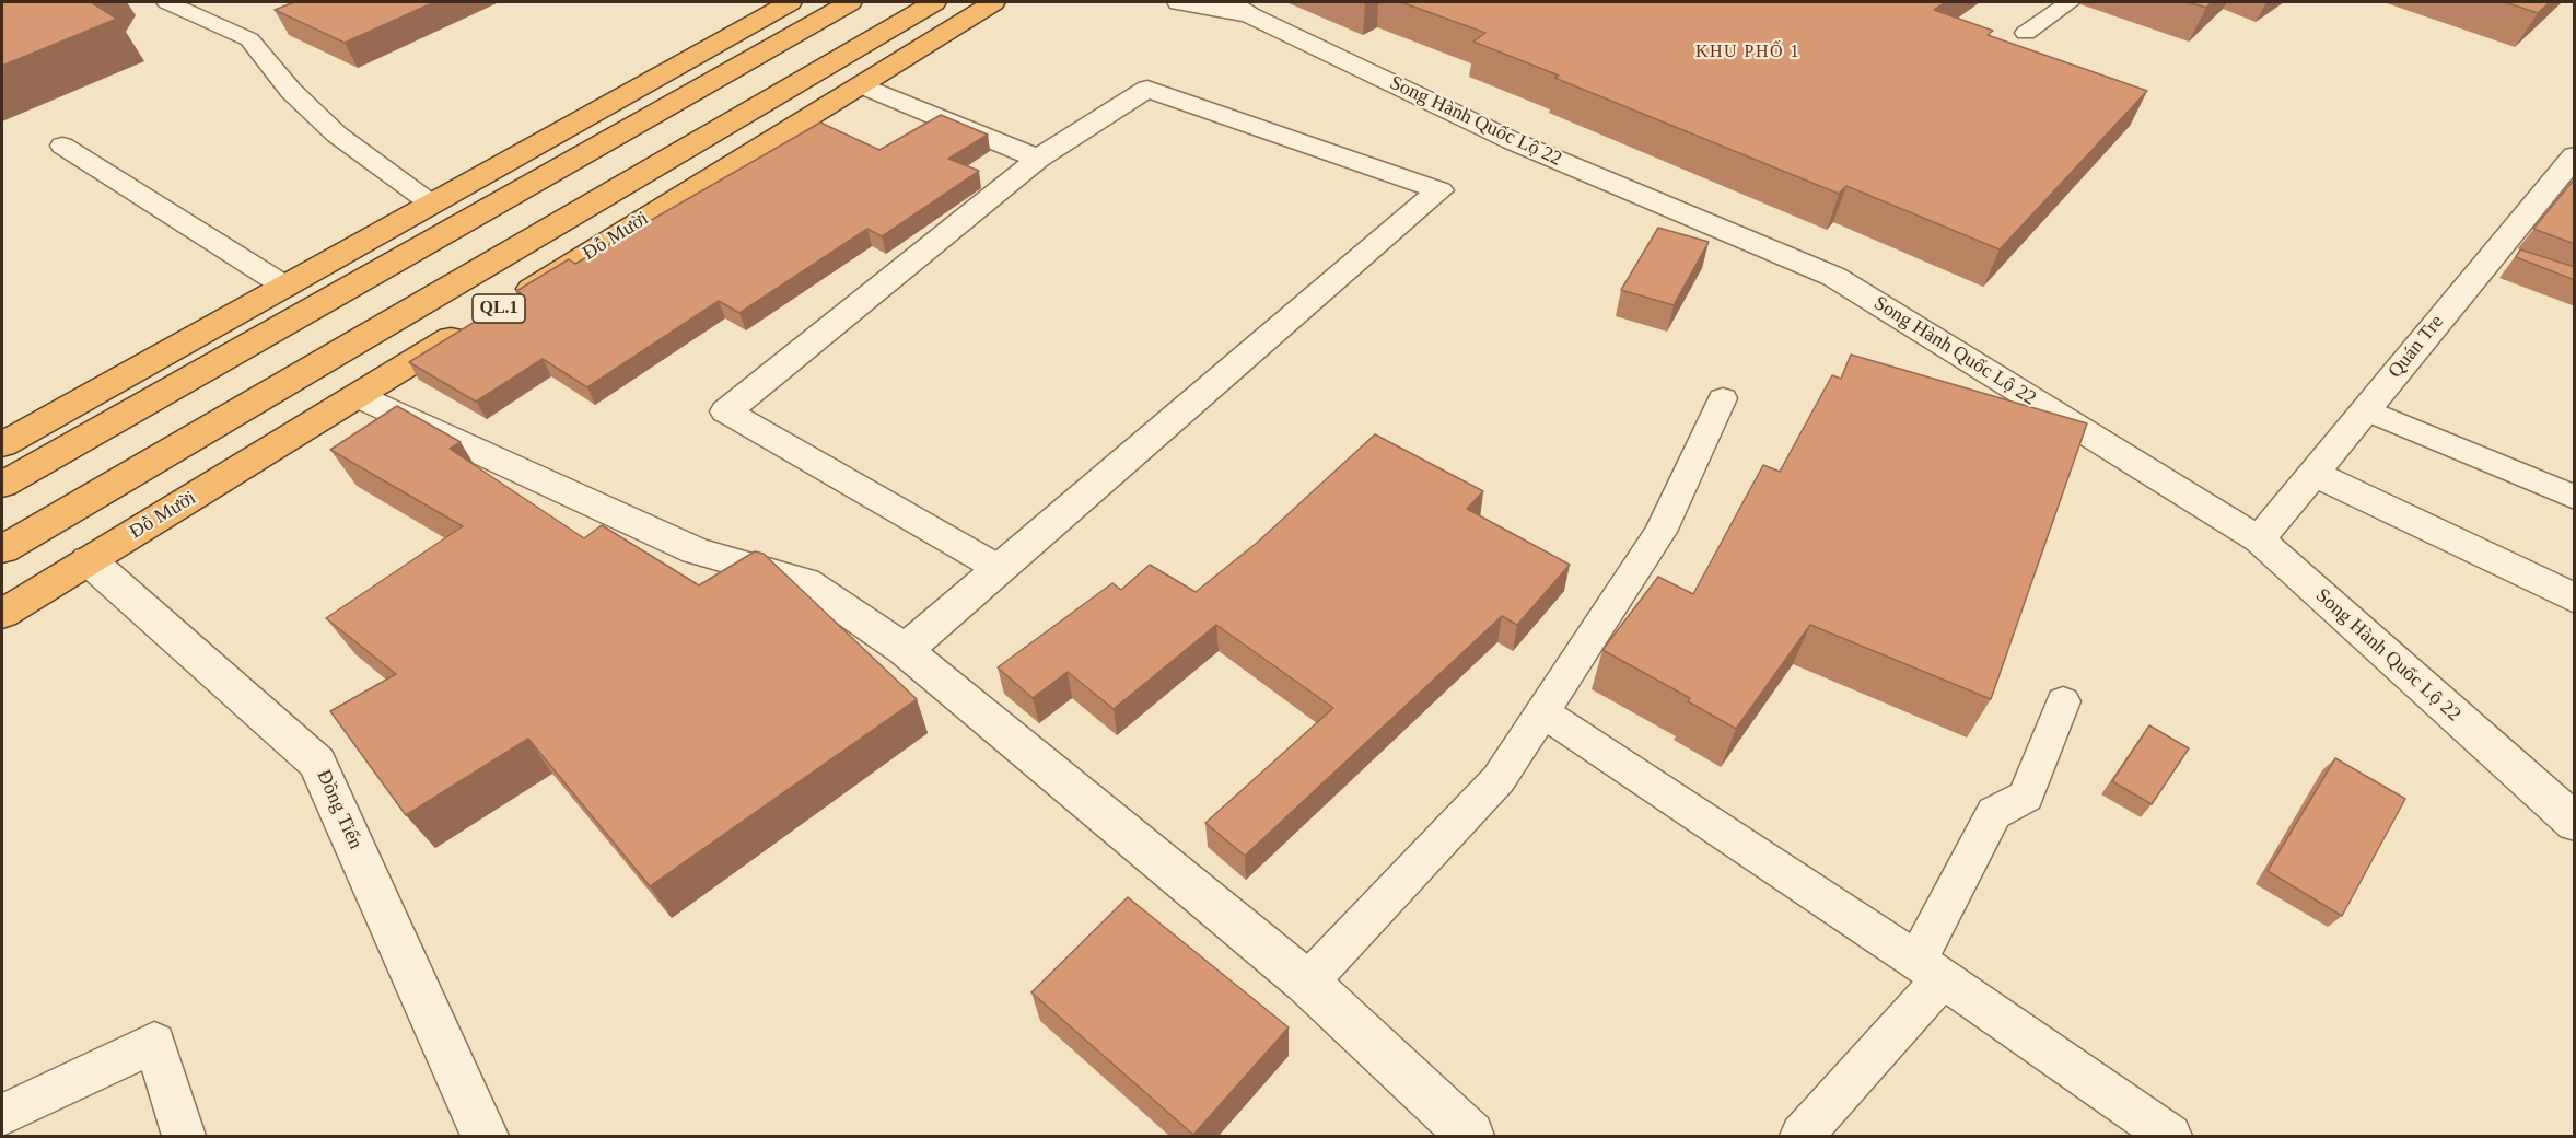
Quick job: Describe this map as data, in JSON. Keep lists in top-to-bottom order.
{
  "streets": {
    "highway": ["Đỗ Mười", "QL.1"],
    "street": ["Song Hành Quốc Lộ 22", "Quán Tre", "Đồng Tiến"]
  },
  "crossings": [
    ["Song Hành Quốc Lộ 22", "Quán Tre"],
    ["Đỗ Mười", "QL.1"],
    ["Đỗ Mười", "Đồng Tiến"]
  ],
  "districts": ["KHU PHỐ 1"]
}
